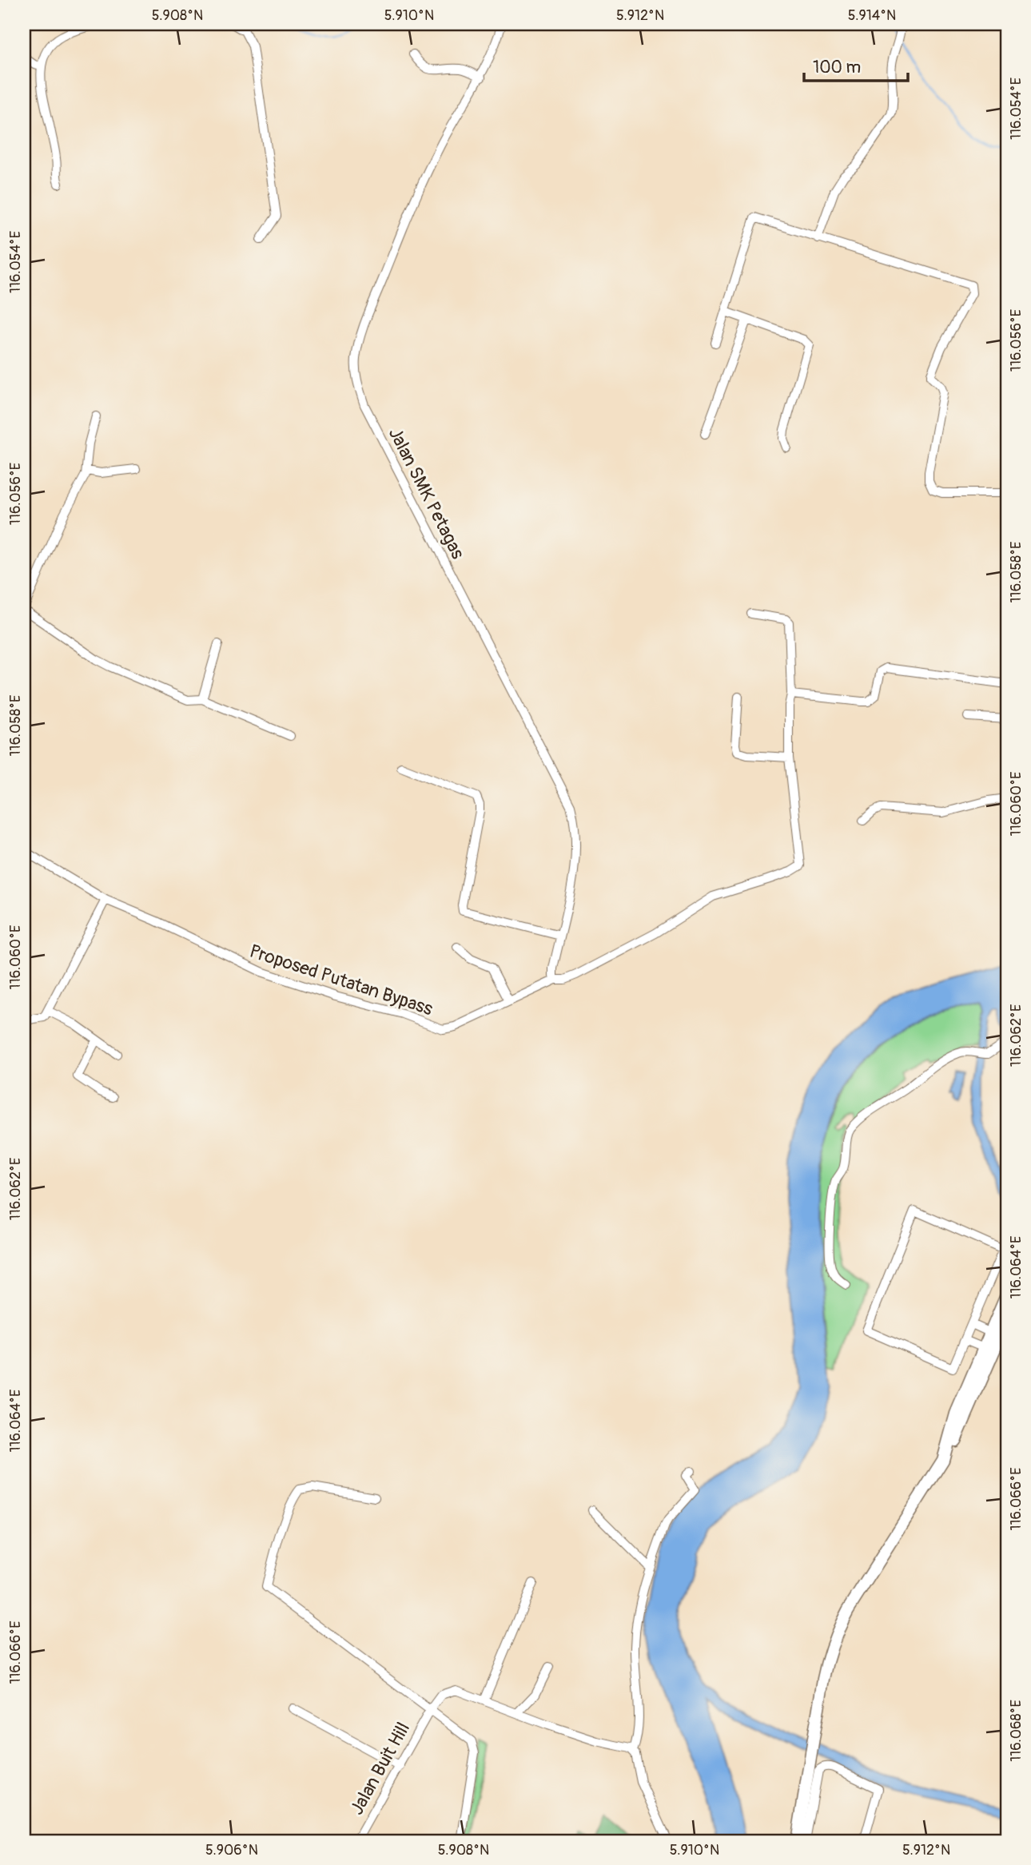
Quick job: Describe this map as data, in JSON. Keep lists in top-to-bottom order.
{
  "streets": {
    "street": ["Jalan SMK Petagas", "Proposed Putatan Bypass", "Jalan Buit Hill"]
  },
  "crossings": [
    ["Jalan SMK Petagas", "Proposed Putatan Bypass"]
  ],
  "scale_bar": "100 m",
  "coordinates": [
    "5.908°N",
    "5.910°N",
    "5.912°N",
    "5.914°N",
    "116.054°E",
    "116.056°E",
    "116.058°E",
    "116.060°E",
    "116.062°E",
    "116.064°E",
    "116.066°E",
    "116.068°E",
    "5.906°N"
  ]
}
